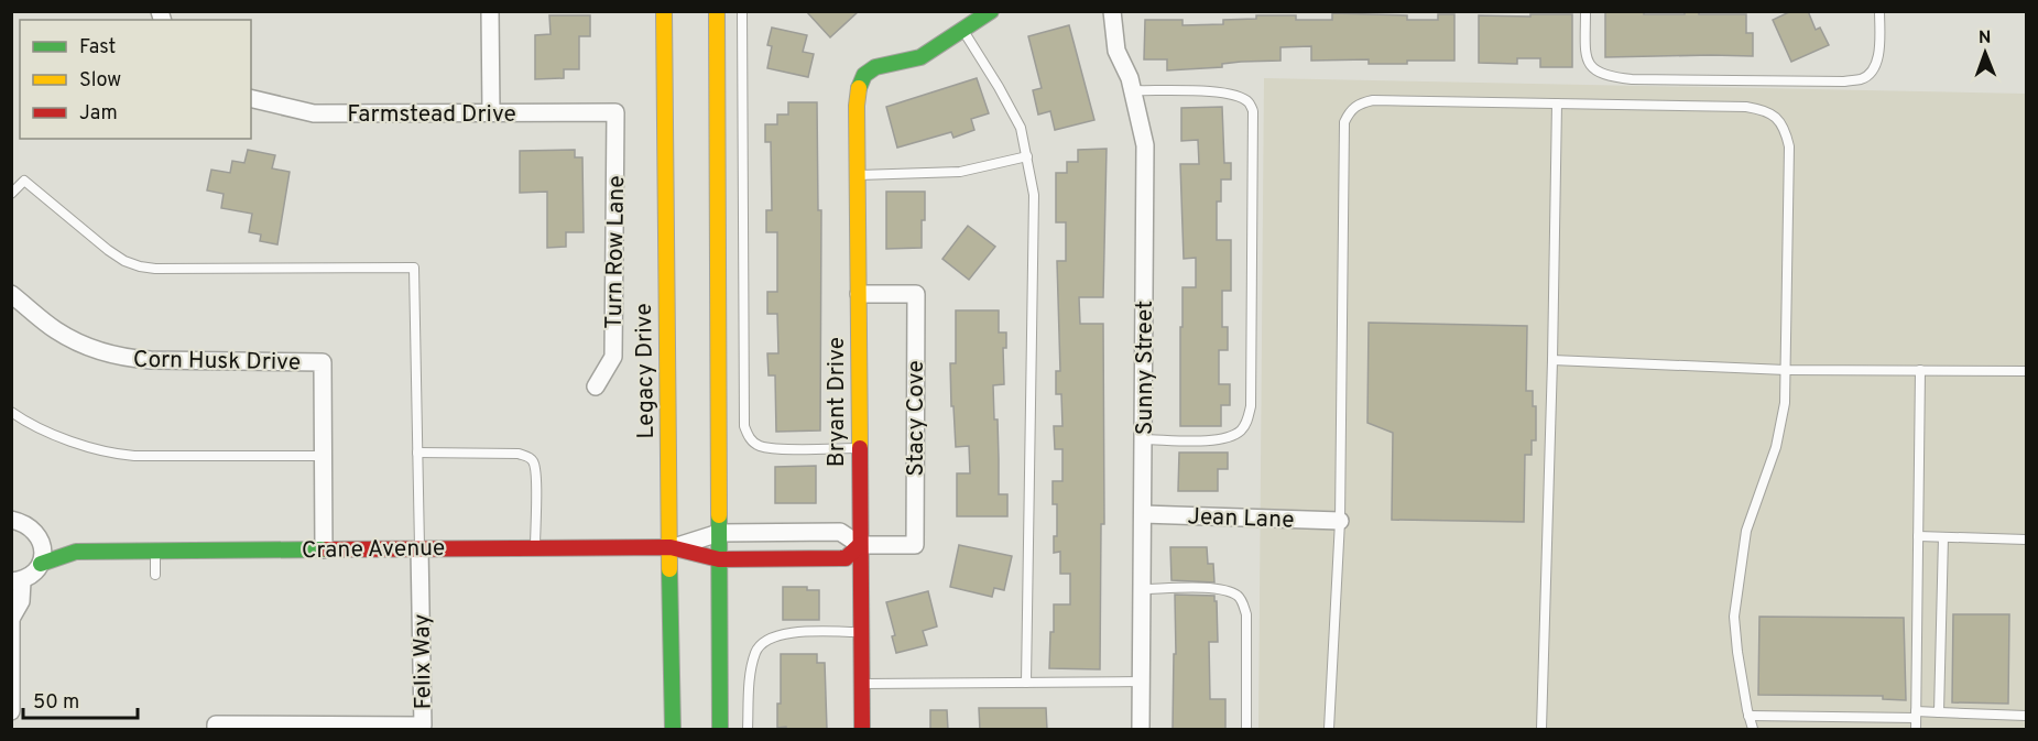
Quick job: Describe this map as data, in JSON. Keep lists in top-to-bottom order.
{
  "streets": {
    "street": [
      "Farmstead Drive",
      "Turn Row Lane",
      "Corn Husk Drive",
      "Sunny Street",
      "Legacy Drive",
      "Bryant Drive",
      "Stacy Cove",
      "Jean Lane",
      "Crane Avenue",
      "Felix Way"
    ]
  },
  "crossings": [
    ["Farmstead Drive", "Turn Row Lane"],
    ["Sunny Street", "Jean Lane"],
    ["Legacy Drive", "Crane Avenue"],
    ["Bryant Drive", "Stacy Cove"],
    ["Bryant Drive", "Crane Avenue"],
    ["Stacy Cove", "Crane Avenue"],
    ["Crane Avenue", "Felix Way"]
  ],
  "legend": ["Fast", "Slow", "Jam"],
  "scale_bar": "50 m",
  "north": "top"
}
